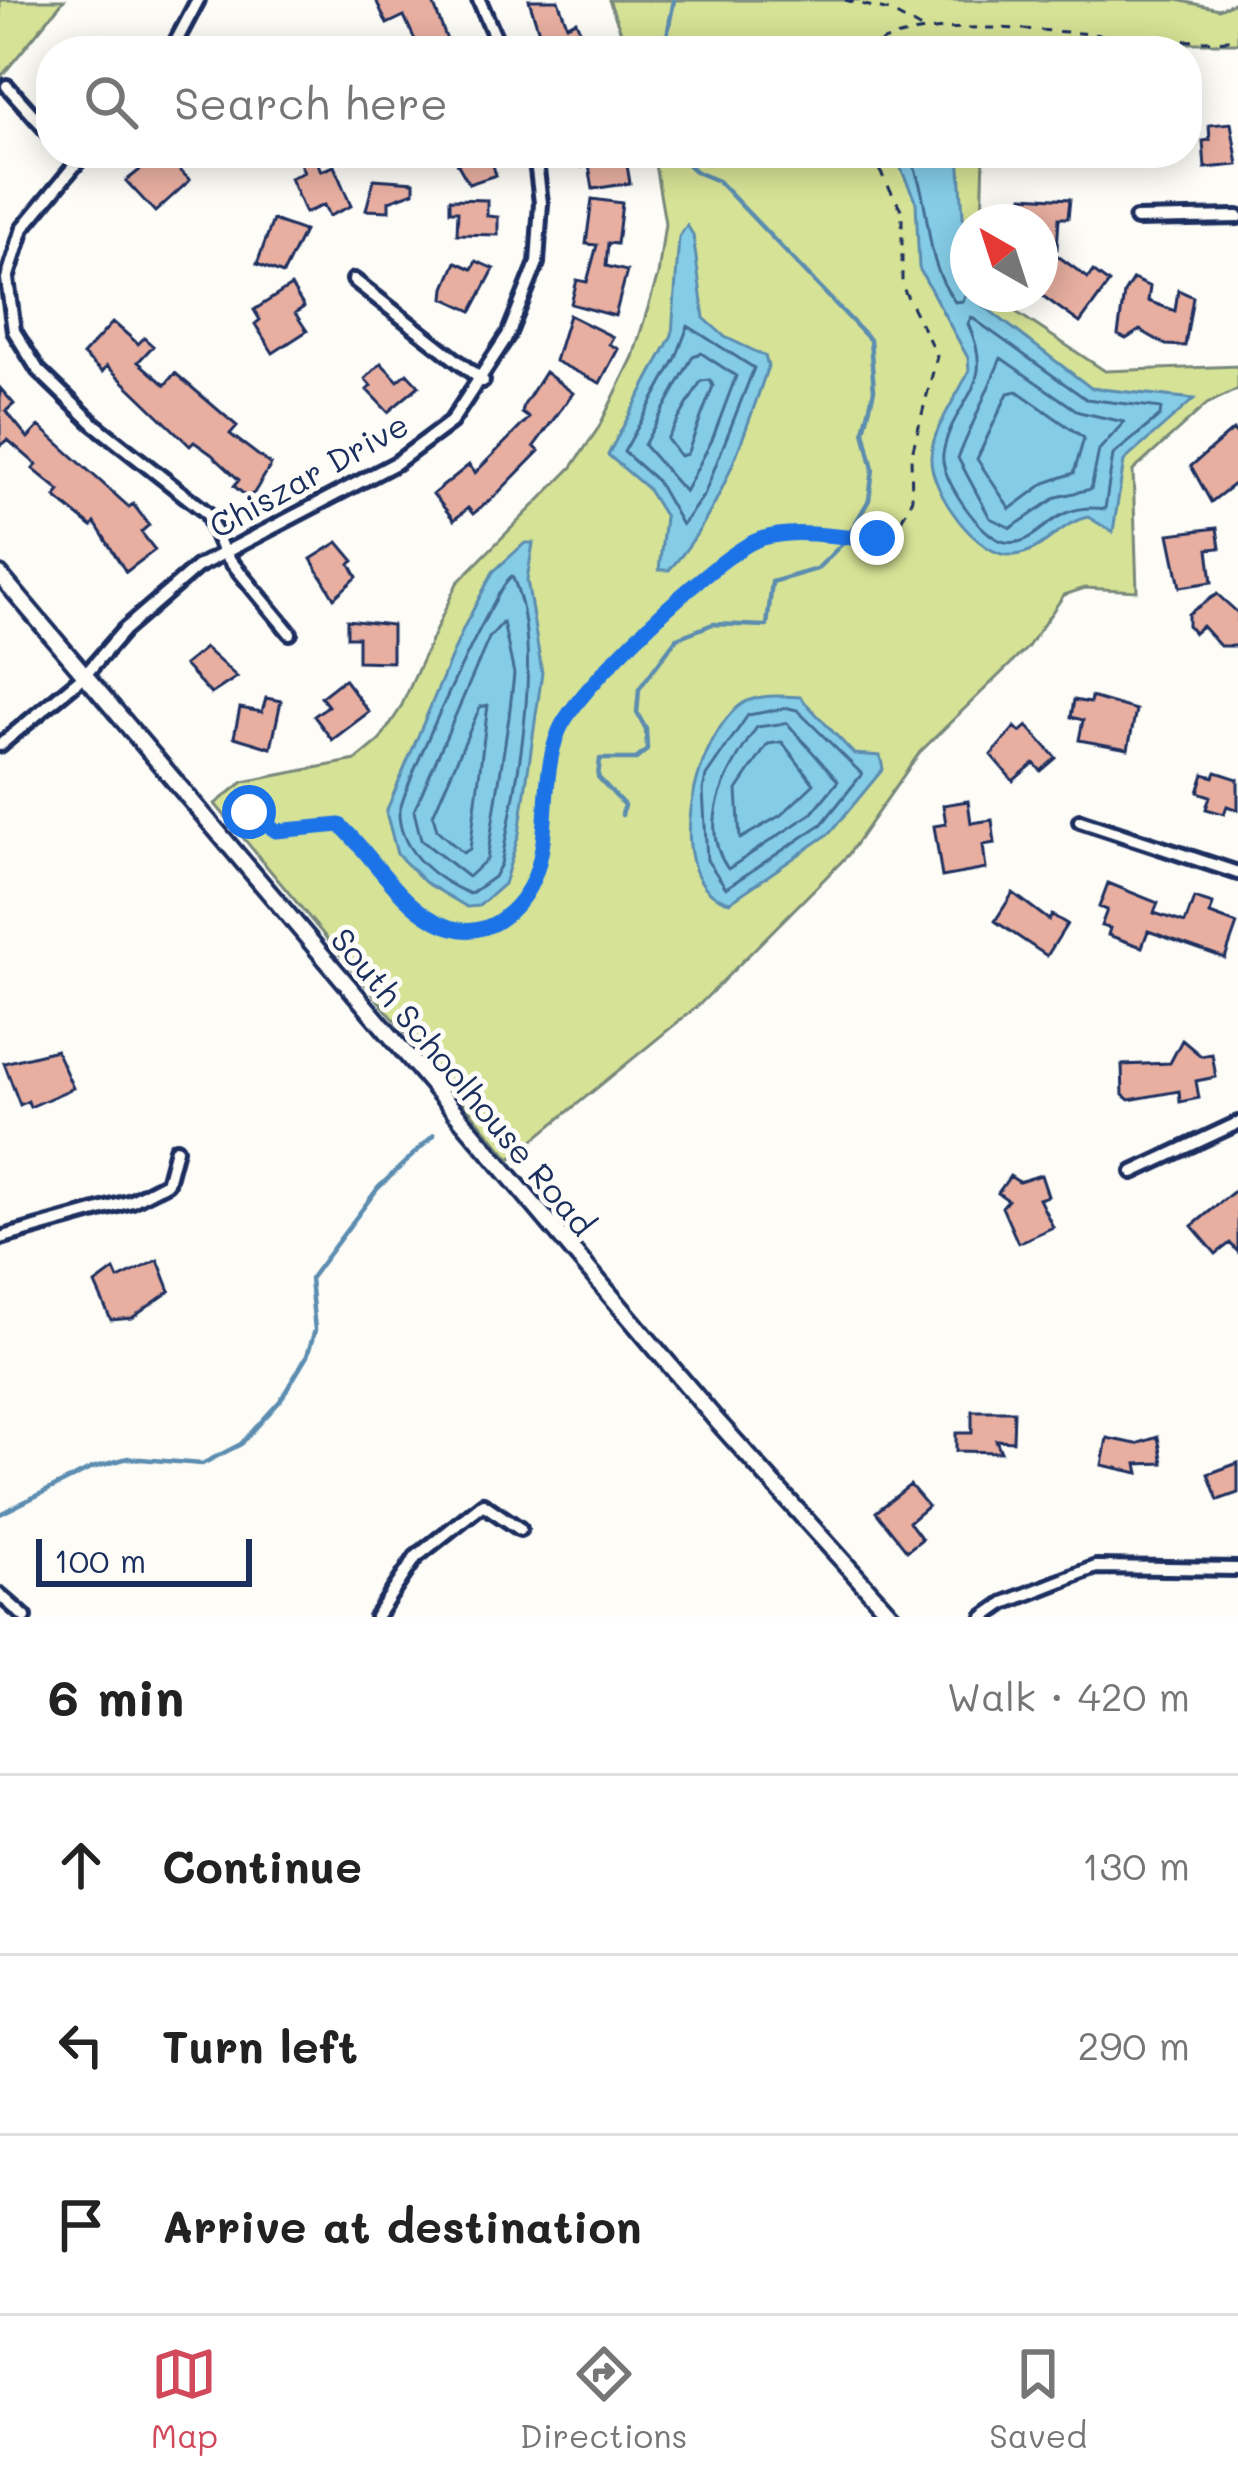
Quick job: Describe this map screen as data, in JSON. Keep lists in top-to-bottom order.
{
  "streets": {
    "street": ["Chiszar Drive", "South Schoolhouse Road"]
  },
  "crossings": [
    ["Chiszar Drive", "South Schoolhouse Road"]
  ],
  "scale_bar": "100 m",
  "north": "top left",
  "page": {
    "search": "Search here",
    "scale": "100 m",
    "heading": ["6 min", "Walk · 420 m"],
    "list": [
      ["Continue", "130 m"],
      ["Turn left", "290 m"],
      "Arrive at destination"
    ],
    "nav": ["Map", "Directions", "Saved"]
  }
}
